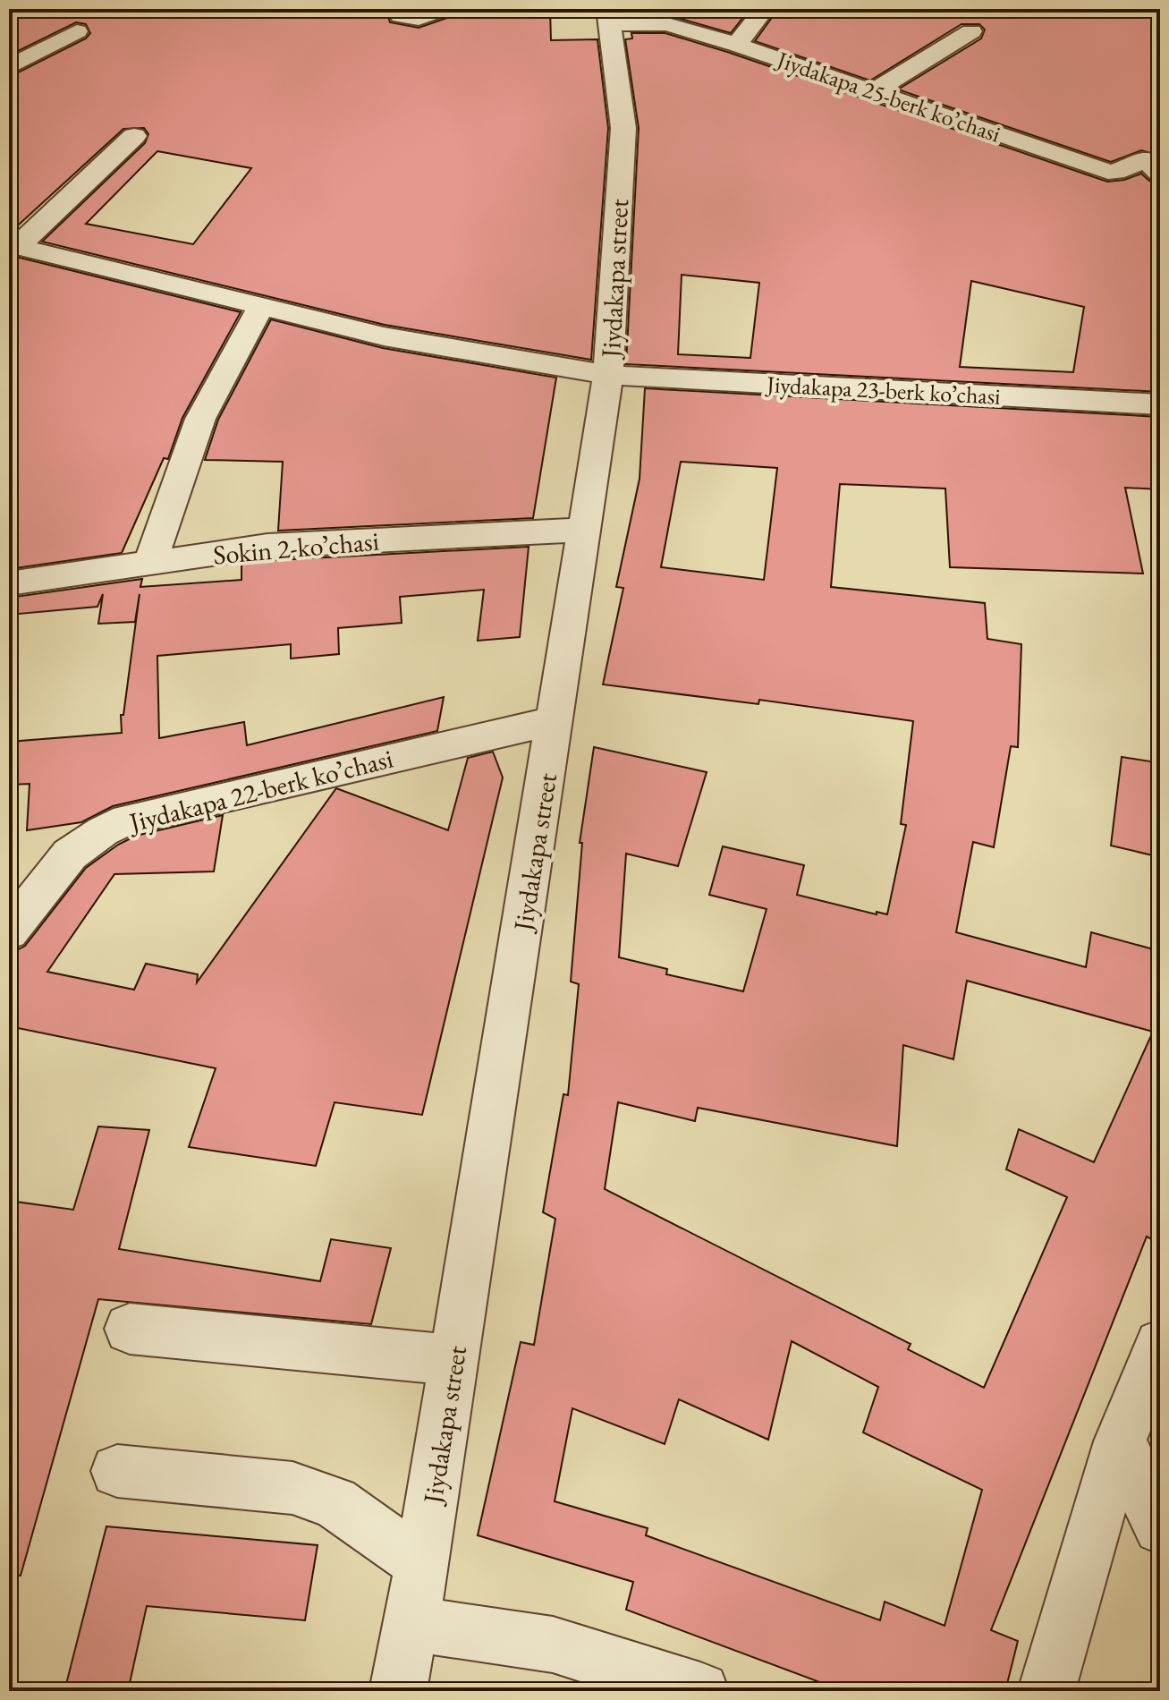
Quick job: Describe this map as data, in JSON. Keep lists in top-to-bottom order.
{
  "streets": {
    "street": [
      "Jiydakapa 25-berk koʼchasi",
      "Jiydakapa street",
      "Jiydakapa 23-berk koʼchasi",
      "Sokin 2-koʼchasi",
      "Jiydakapa 22-berk koʼchasi"
    ]
  },
  "crossings": [
    ["Jiydakapa 25-berk koʼchasi", "Jiydakapa street"],
    ["Jiydakapa street", "Jiydakapa 23-berk koʼchasi"],
    ["Jiydakapa street", "Sokin 2-koʼchasi"],
    ["Jiydakapa street", "Jiydakapa 22-berk koʼchasi"]
  ]
}
